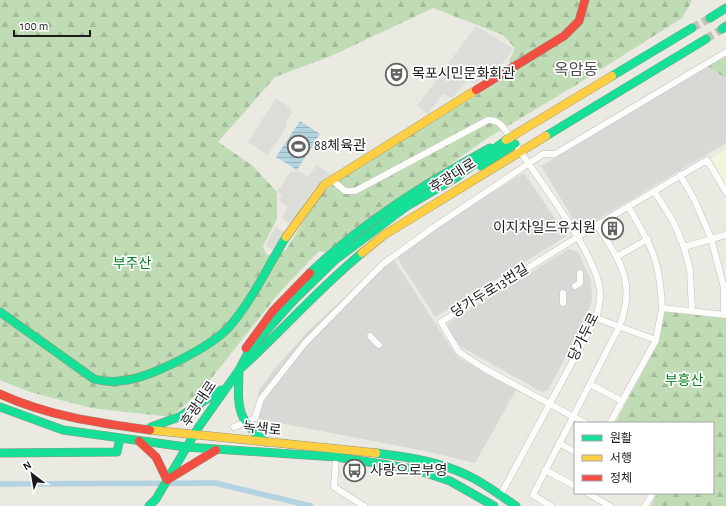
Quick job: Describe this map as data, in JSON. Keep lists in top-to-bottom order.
{
  "streets": {
    "street": [
      "후광대로",
      "당가두로13번길",
      "당가두로",
      "녹색로"
    ]
  },
  "crossings": [
    ["후광대로", "당가두로"],
    ["후광대로", "녹색로"],
    ["당가두로13번길", "당가두로"],
    ["당가두로", "녹색로"]
  ],
  "districts": ["옥암동"],
  "parks": ["부주산", "부흥산"],
  "places": {
    "theatre": ["목포시민문화회관"],
    "sports": ["88체육관"],
    "building": ["이지차일드유치원"],
    "bus stop": ["사랑으로부영"]
  },
  "legend": ["원활", "서행", "정체"],
  "scale_bar": "100 m",
  "north": "top left"
}
